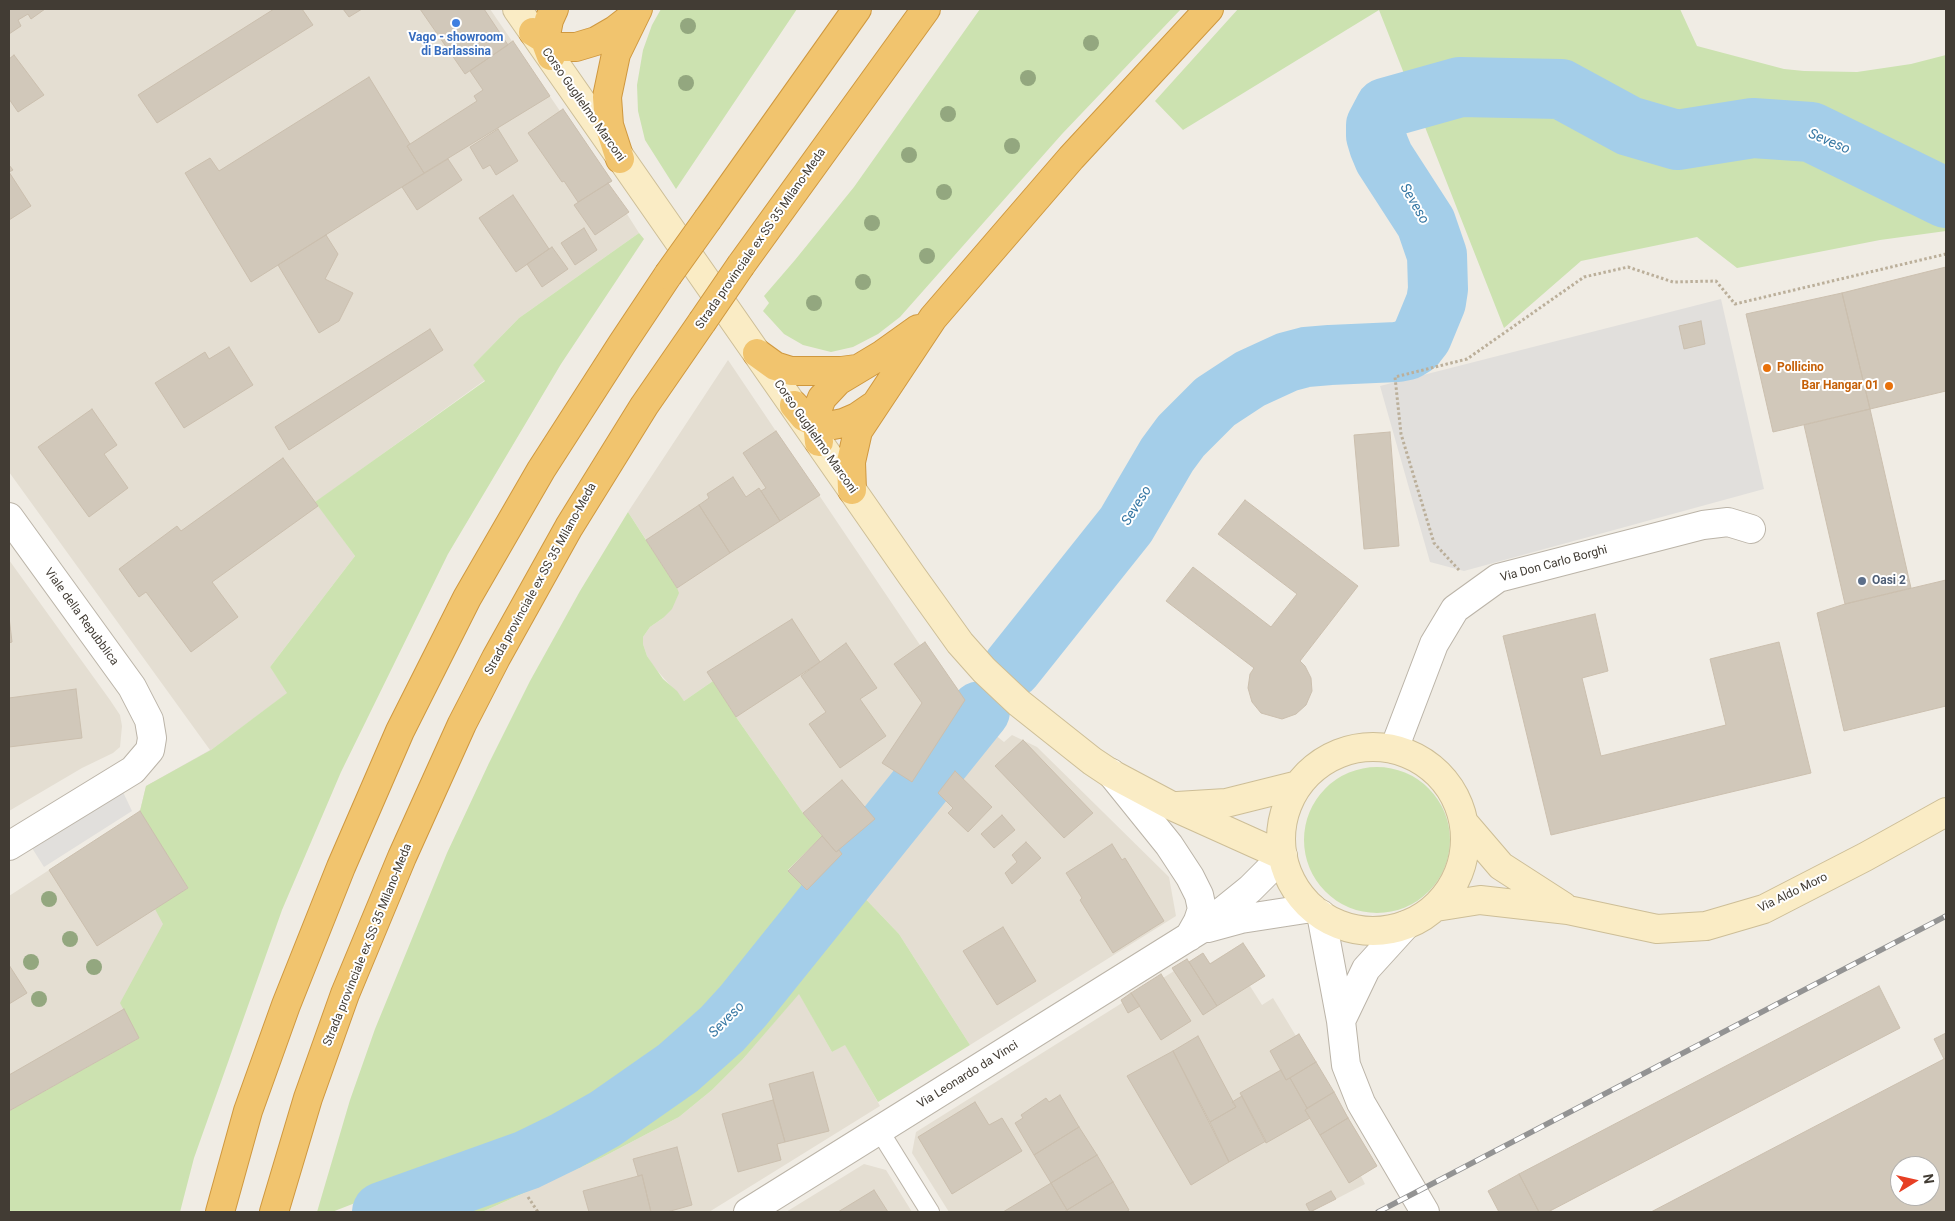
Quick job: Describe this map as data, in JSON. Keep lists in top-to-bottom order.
{
  "streets": {
    "highway": ["Strada provinciale ex SS 35 Milano-Meda"],
    "street": [
      "Corso Guglielmo Marconi",
      "Via Don Carlo Borghi",
      "Viale della Repubblica",
      "Via Aldo Moro",
      "Via Leonardo da Vinci"
    ]
  },
  "water": ["Seveso"],
  "places": [
    "Vago - showroom di Barlassina",
    "Pollicino",
    "Bar Hangar 01",
    "Oasi 2"
  ],
  "north": "right"
}
